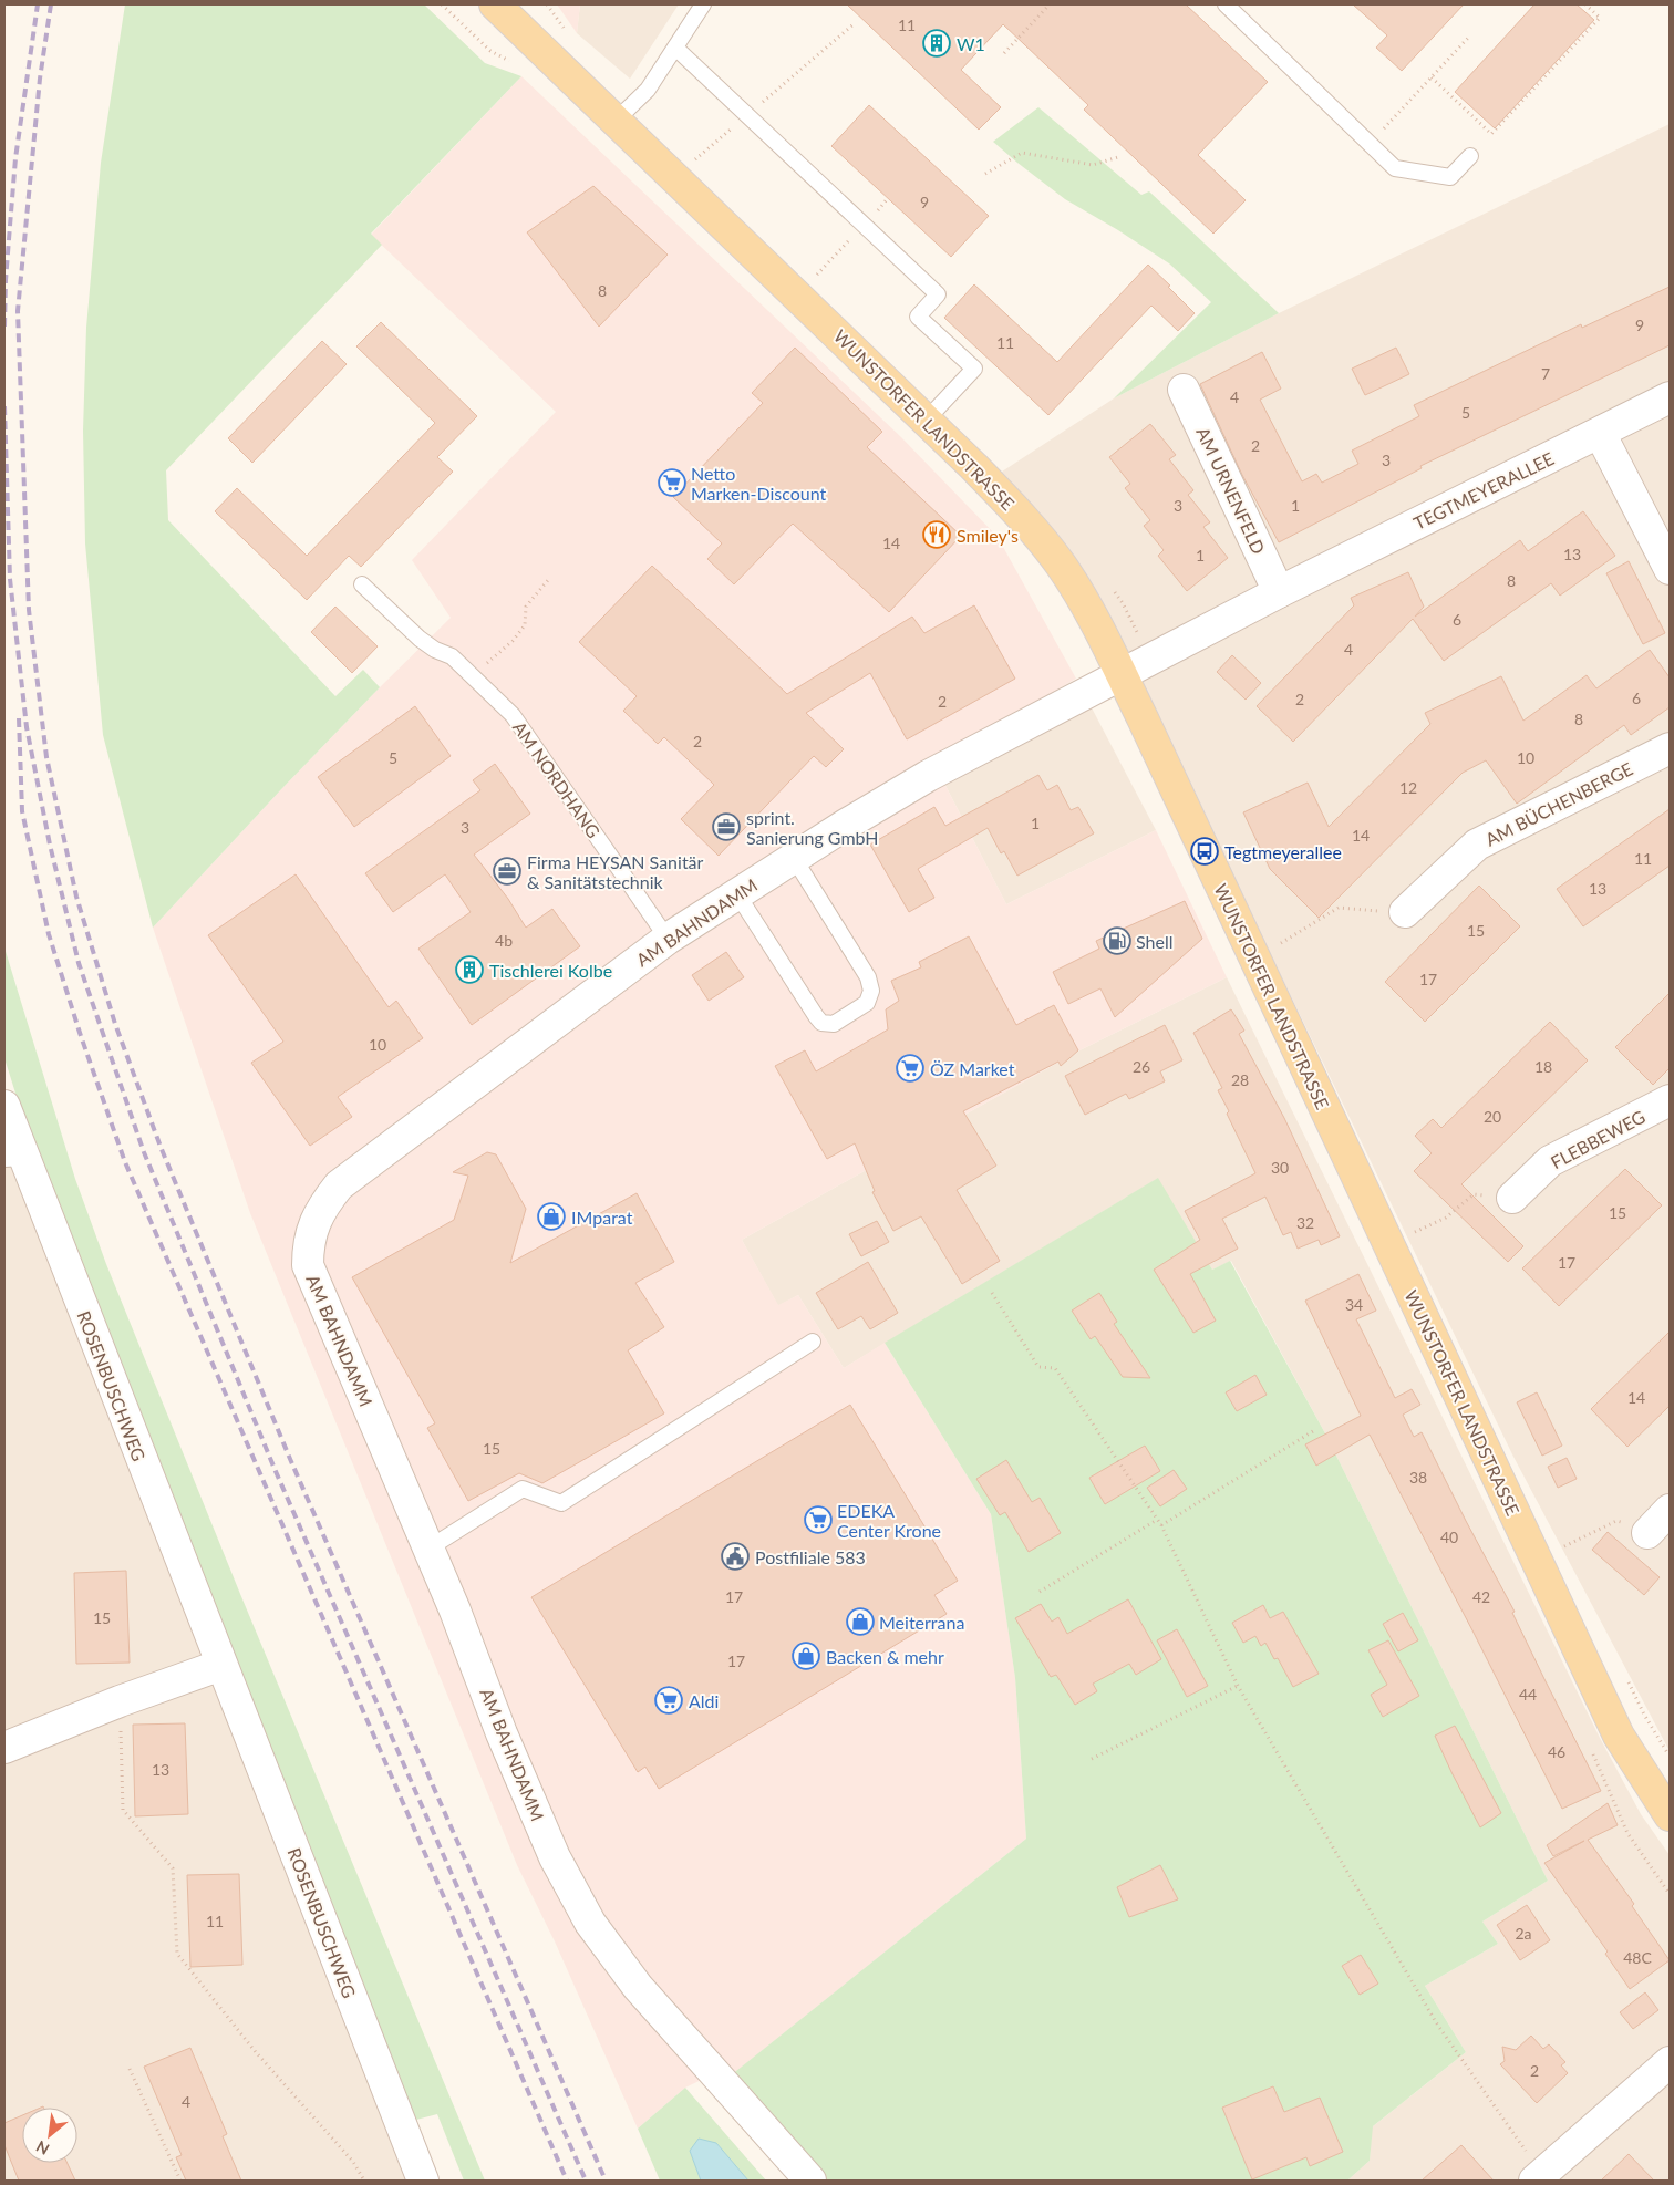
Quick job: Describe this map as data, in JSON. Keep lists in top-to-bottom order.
{
  "streets": {
    "main road": ["WUNSTORFER LANDSTRASSE"],
    "street": [
      "AM URNENFELD",
      "TEGTMEYERALLEE",
      "AM BÜCHENBERGE",
      "AM BAHNDAMM",
      "FLEBBEWEG",
      "ROSENBUSCHWEG"
    ],
    "lane": ["AM NORDHANG"]
  },
  "crossings": [
    ["WUNSTORFER LANDSTRASSE", "TEGTMEYERALLEE"],
    ["WUNSTORFER LANDSTRASSE", "AM BAHNDAMM"],
    ["AM URNENFELD", "TEGTMEYERALLEE"],
    ["TEGTMEYERALLEE", "AM BAHNDAMM"],
    ["AM NORDHANG", "AM BAHNDAMM"]
  ],
  "places": {
    "building": ["W1", "Tischlerei Kolbe"],
    "supermarket": [
      "Netto Marken-Discount",
      "ÖZ Market",
      "EDEKA Center Krone",
      "Aldi"
    ],
    "restaurant": ["Smiley's"],
    "office": ["sprint. Sanierung GmbH", "Firma HEYSAN Sanitär & Sanitätstechnik"],
    "bus stop": ["Tegtmeyerallee"],
    "fuel station": ["Shell"],
    "shop": ["IMparat", "Meiterrana", "Backen & mehr"],
    "public building": ["Postfiliale 583"]
  },
  "house_numbers": [
    "11",
    "9",
    "8",
    "9",
    "11",
    "7",
    "4",
    "5",
    "2",
    "3",
    "3",
    "1",
    "14",
    "13",
    "1",
    "8",
    "6",
    "4",
    "6",
    "2",
    "2",
    "8",
    "2",
    "5",
    "10",
    "12",
    "1",
    "3",
    "14",
    "11",
    "13",
    "15",
    "4b",
    "17",
    "10",
    "26",
    "18",
    "28",
    "20",
    "30",
    "15",
    "32",
    "17",
    "34",
    "14",
    "15",
    "38",
    "40",
    "17",
    "42",
    "15",
    "17",
    "44",
    "46",
    "13",
    "11",
    "2a",
    "48C",
    "2",
    "4"
  ],
  "north": "bottom left"
}
